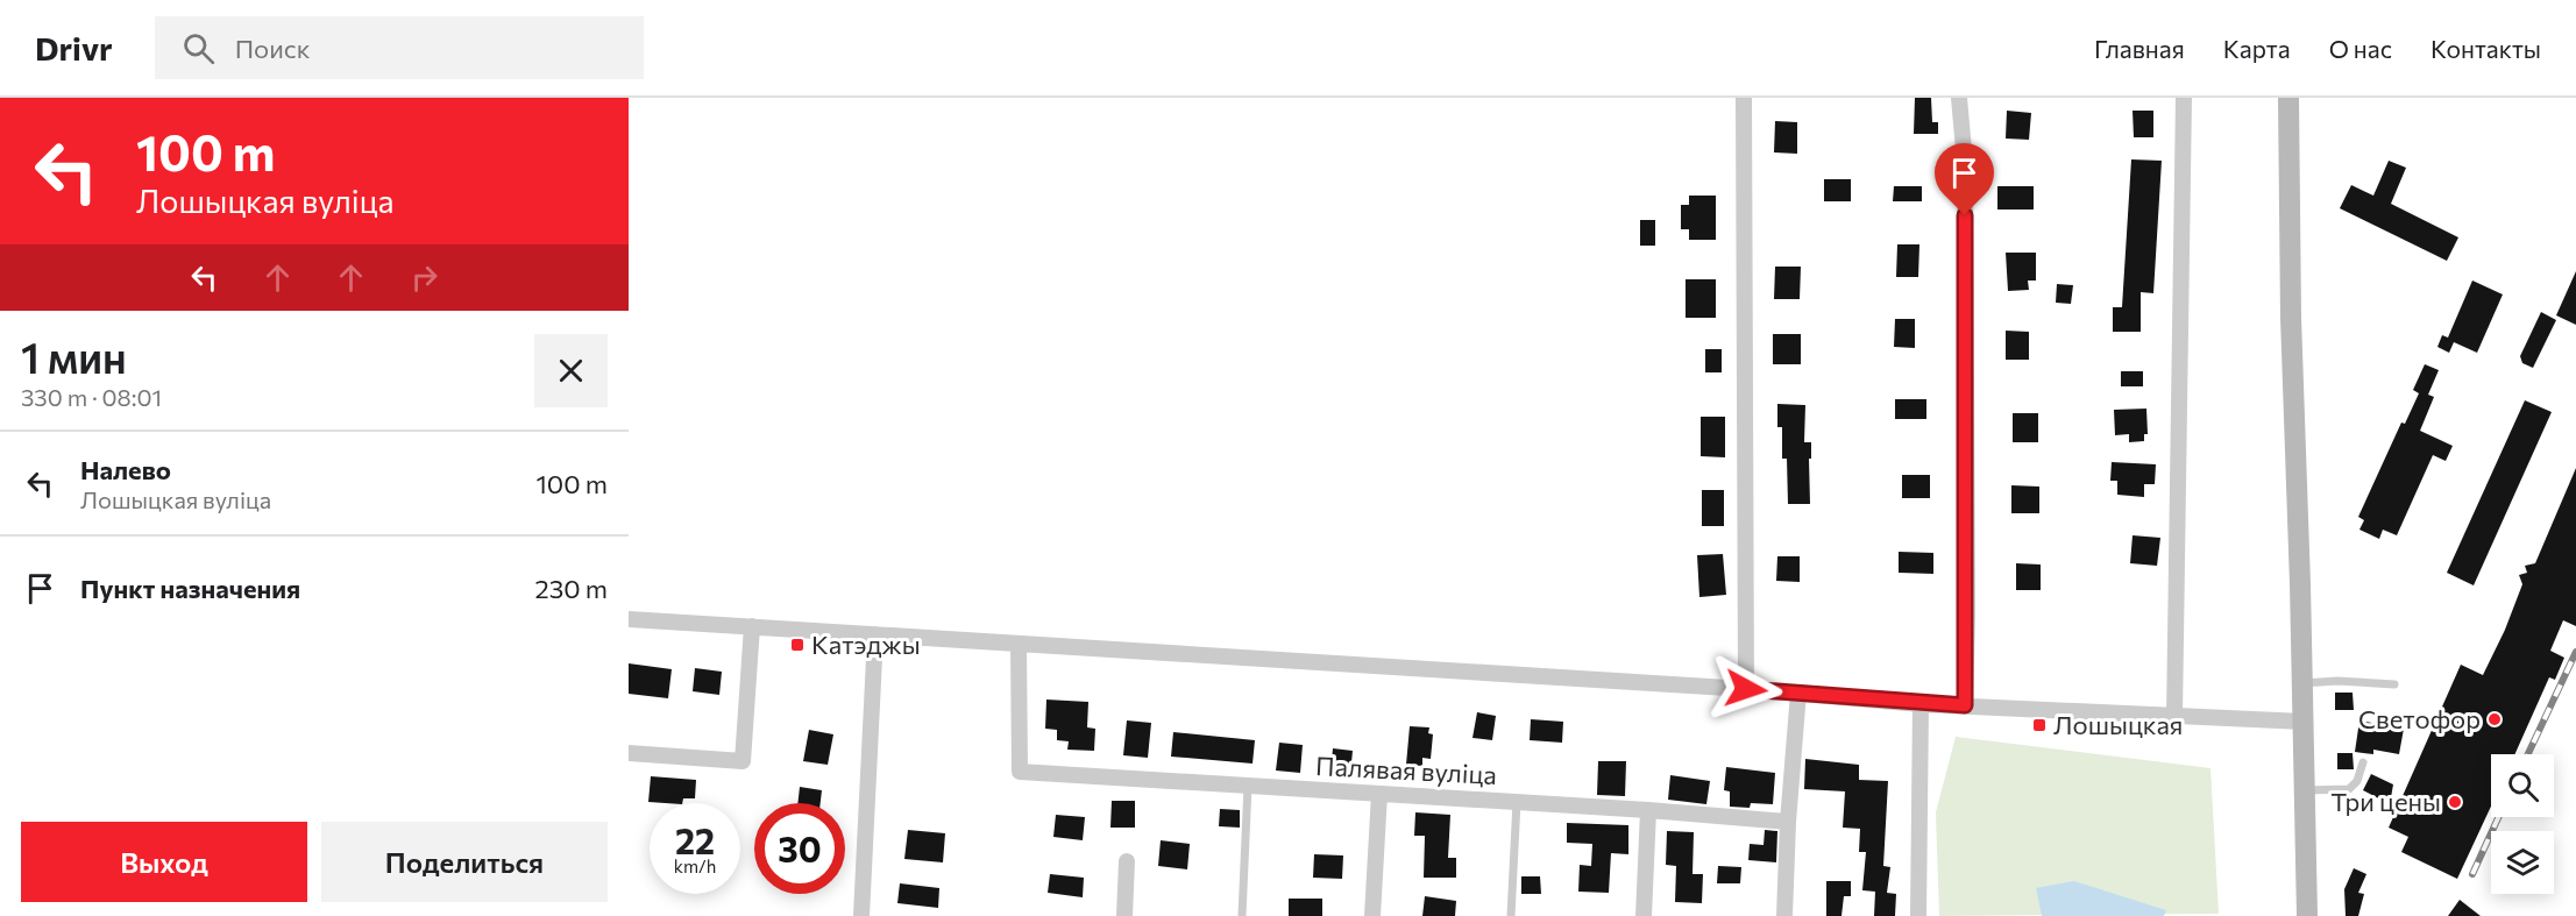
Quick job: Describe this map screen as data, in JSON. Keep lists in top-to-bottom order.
{
  "streets": {
    "street": ["Палявая вуліца"]
  },
  "places": {
    "transit": ["Катэджы", "Лошыцкая"],
    "other": ["Светофор", "Три цены"]
  },
  "page": {
    "header": "Drivr",
    "search": "Поиск",
    "nav": [
      "Главная",
      "Карта",
      "О нас",
      "Контакты"
    ],
    "turn": ["100 m", "Лошыцкая вуліца"],
    "heading": ["1 мин", "330 m · 08:01"],
    "list": [
      {
        "name": "Налево",
        "note": "Лошыцкая вуліца",
        "value": "100 m"
      },
      {
        "name": "Пункт назначения",
        "value": "230 m"
      }
    ],
    "speed": "22 km/h",
    "limit": "30",
    "buttons": ["Выход", "Поделиться"]
  }
}
